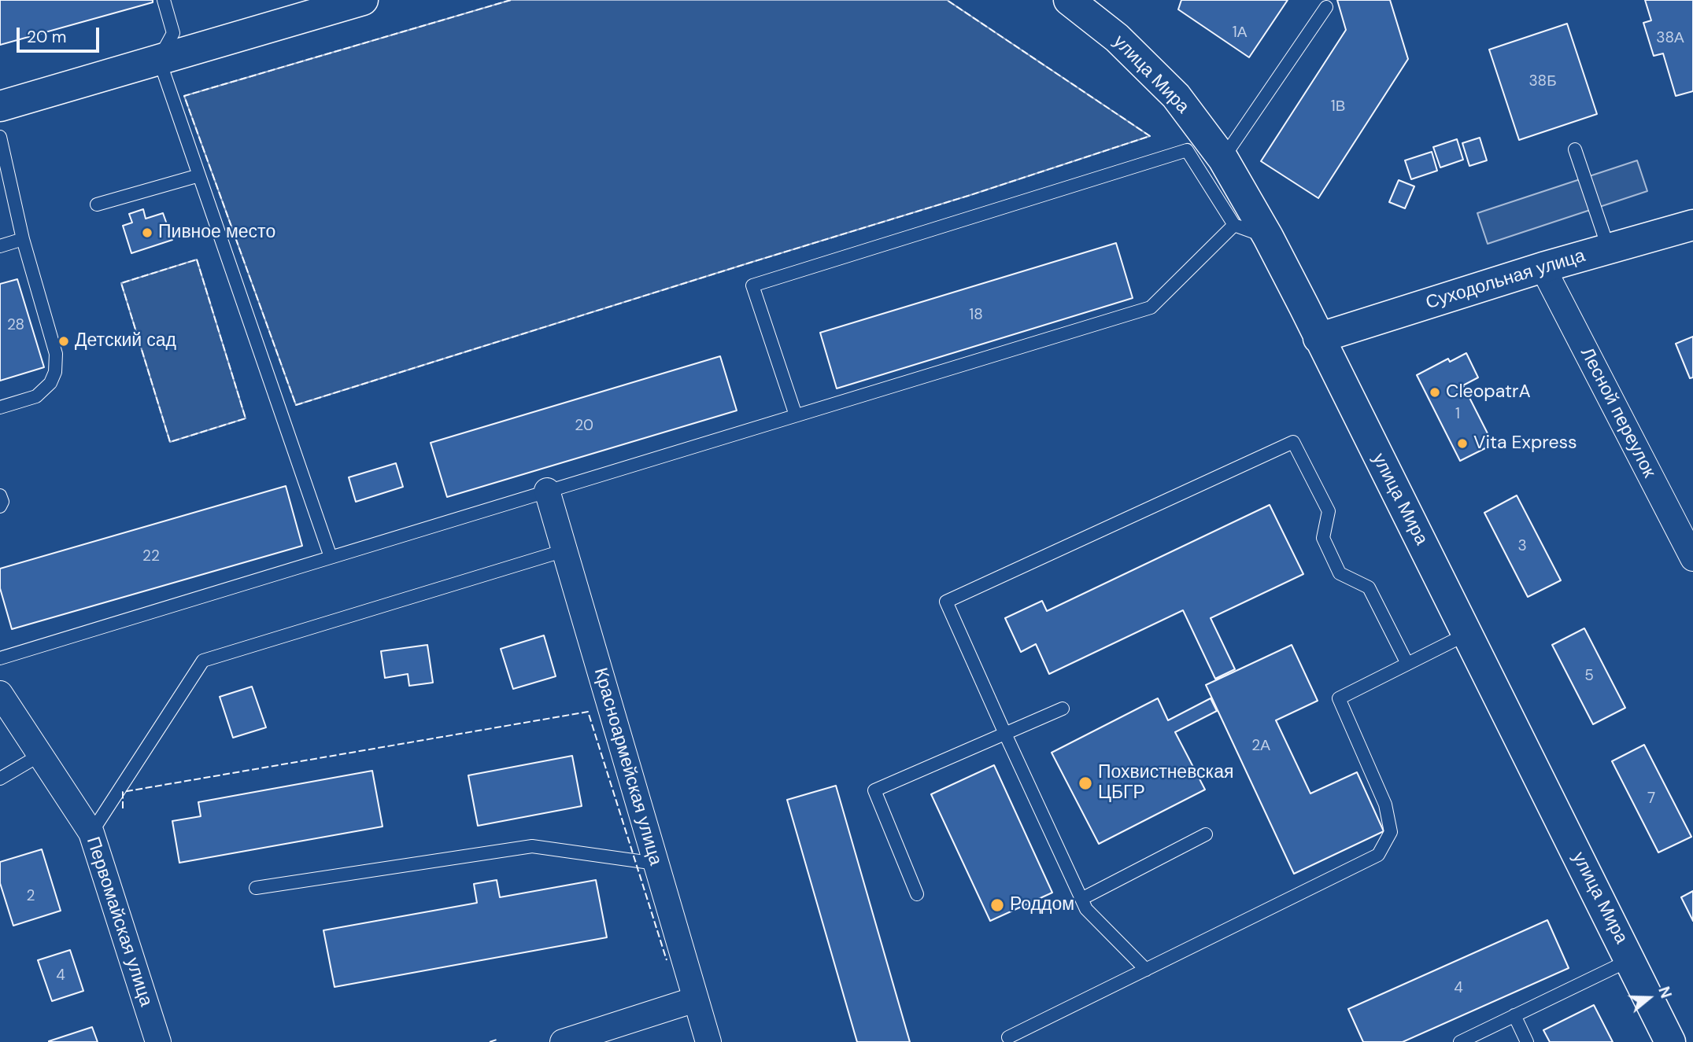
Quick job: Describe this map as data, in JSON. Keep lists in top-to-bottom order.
{
  "streets": {
    "street": [
      "улица Мира",
      "Суходольная улица",
      "Лесной переулок",
      "Красноармейская улица",
      "Первомайская улица"
    ]
  },
  "crossings": [
    ["улица Мира", "Суходольная улица"],
    ["Суходольная улица", "Лесной переулок"]
  ],
  "places": [
    "Пивное место",
    "Детский сад",
    "CleopatrA",
    "Vita Express",
    "Похвистневская ЦБГР",
    "Роддом"
  ],
  "house_numbers": [
    "1А",
    "38А",
    "38Б",
    "1В",
    "18",
    "28",
    "1",
    "20",
    "3",
    "22",
    "5",
    "2А",
    "7",
    "2",
    "4",
    "4"
  ],
  "scale_bar": "20 m",
  "north": "right"
}
